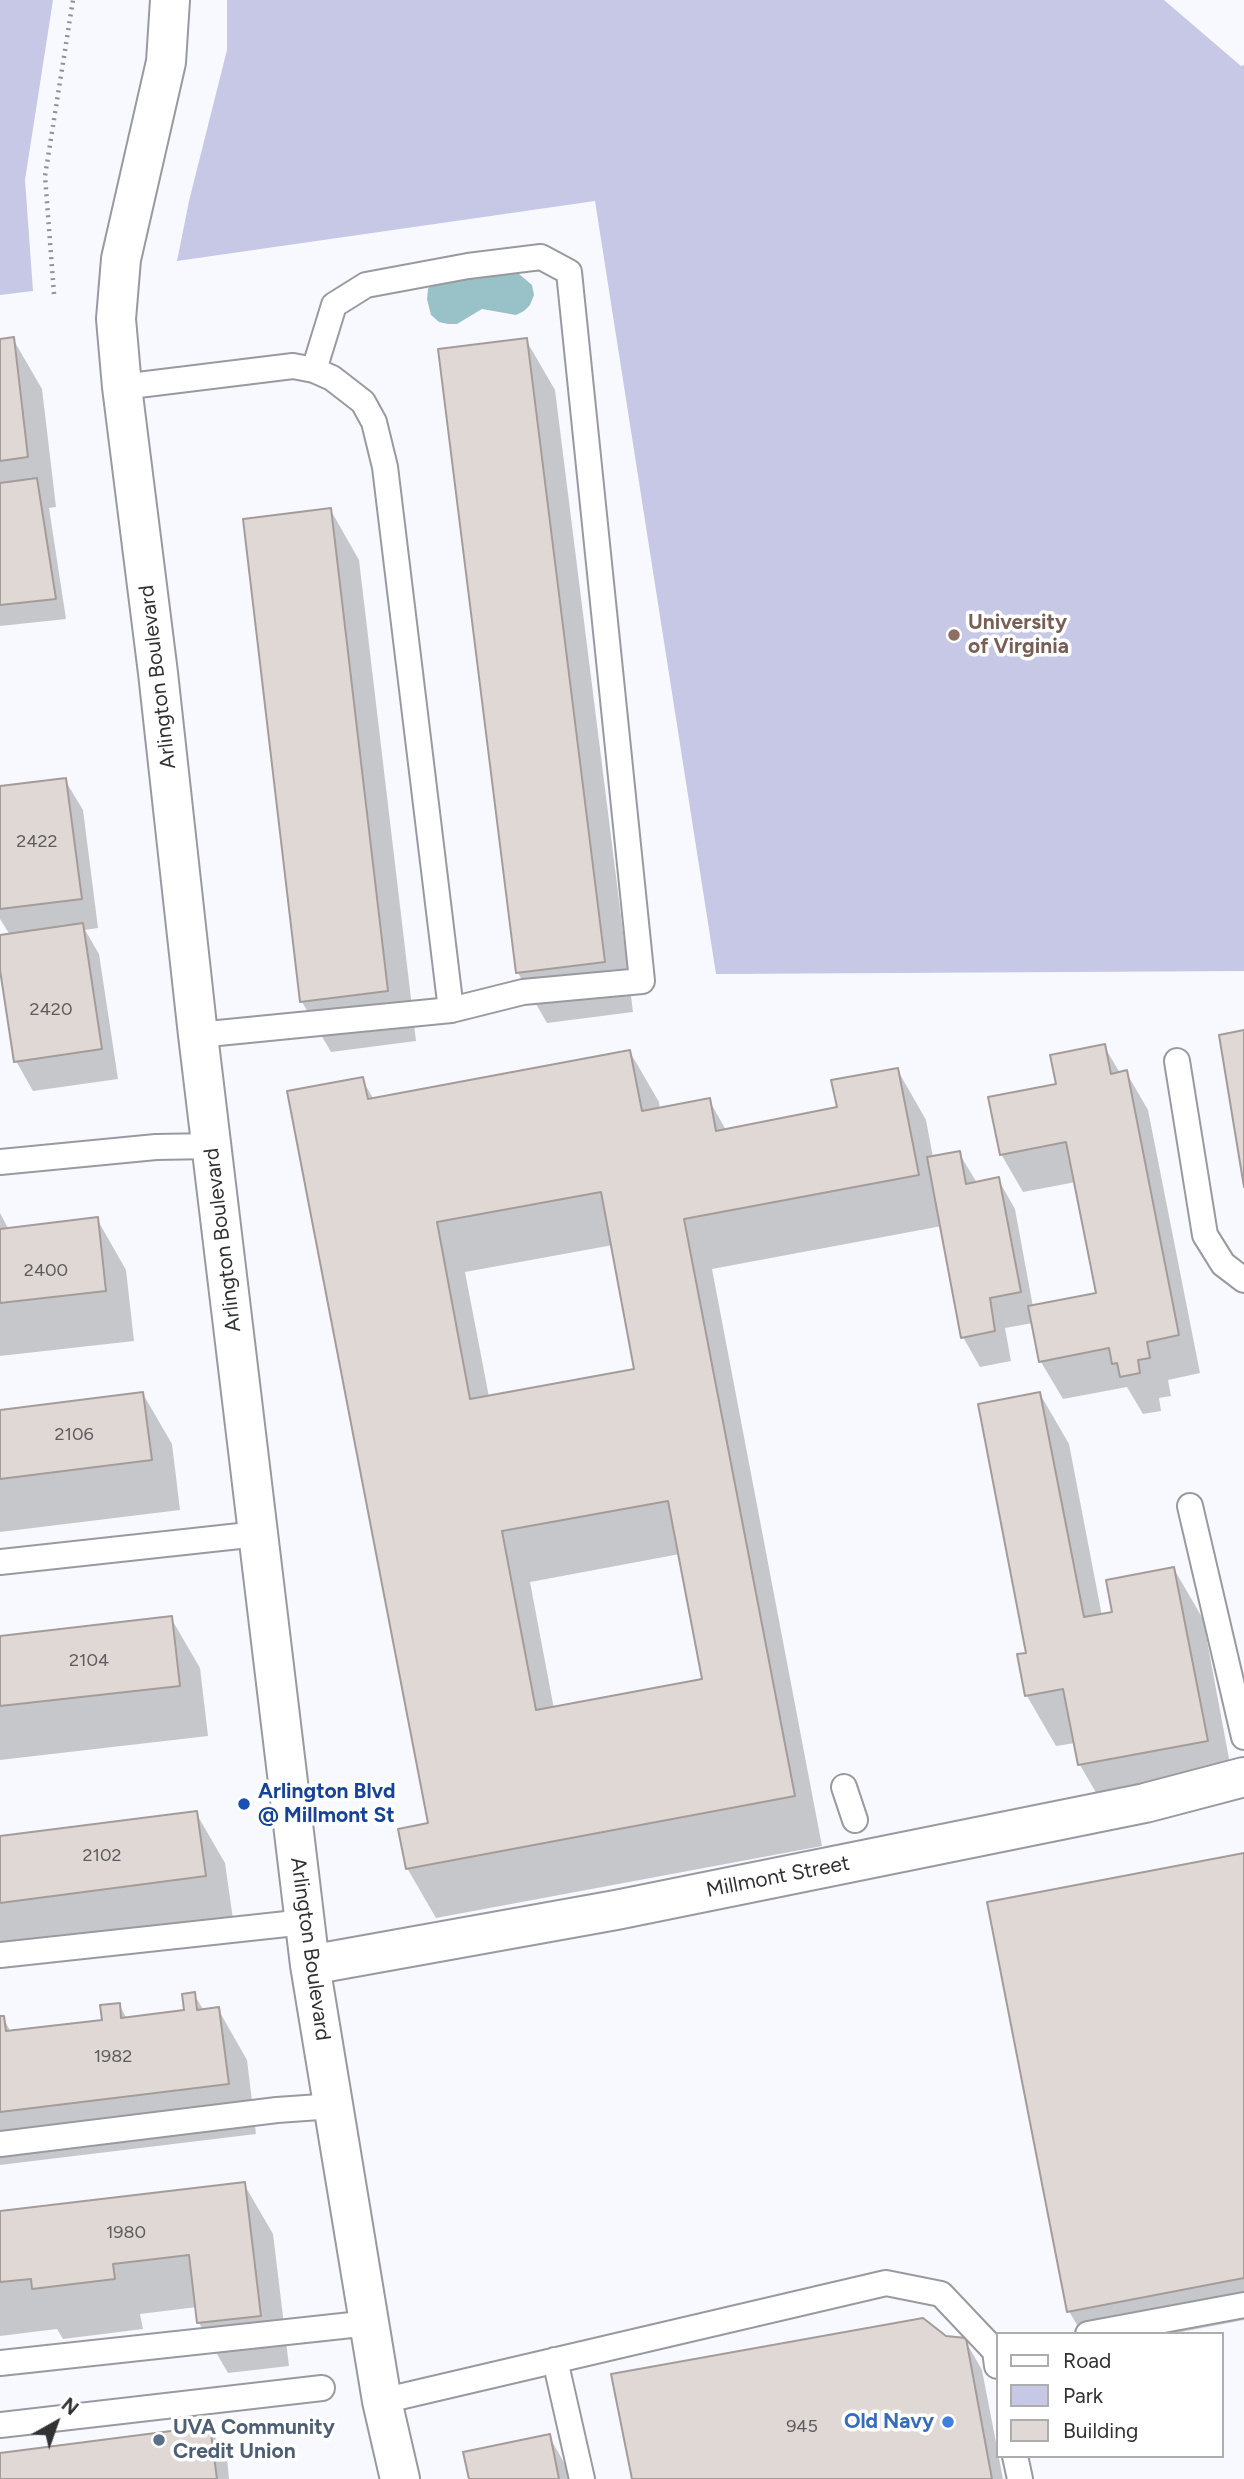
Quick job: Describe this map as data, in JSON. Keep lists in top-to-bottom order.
{
  "streets": {
    "street": ["Arlington Boulevard", "Millmont Street"]
  },
  "crossings": [
    ["Arlington Boulevard", "Millmont Street"]
  ],
  "places": [
    "University of Virginia",
    "Arlington Blvd @ Millmont St",
    "Old Navy",
    "UVA Community Credit Union"
  ],
  "house_numbers": [
    "2422",
    "2420",
    "2400",
    "2106",
    "2104",
    "2102",
    "1982",
    "1980",
    "945"
  ],
  "legend": ["Road", "Park", "Building"],
  "north": "top right"
}
